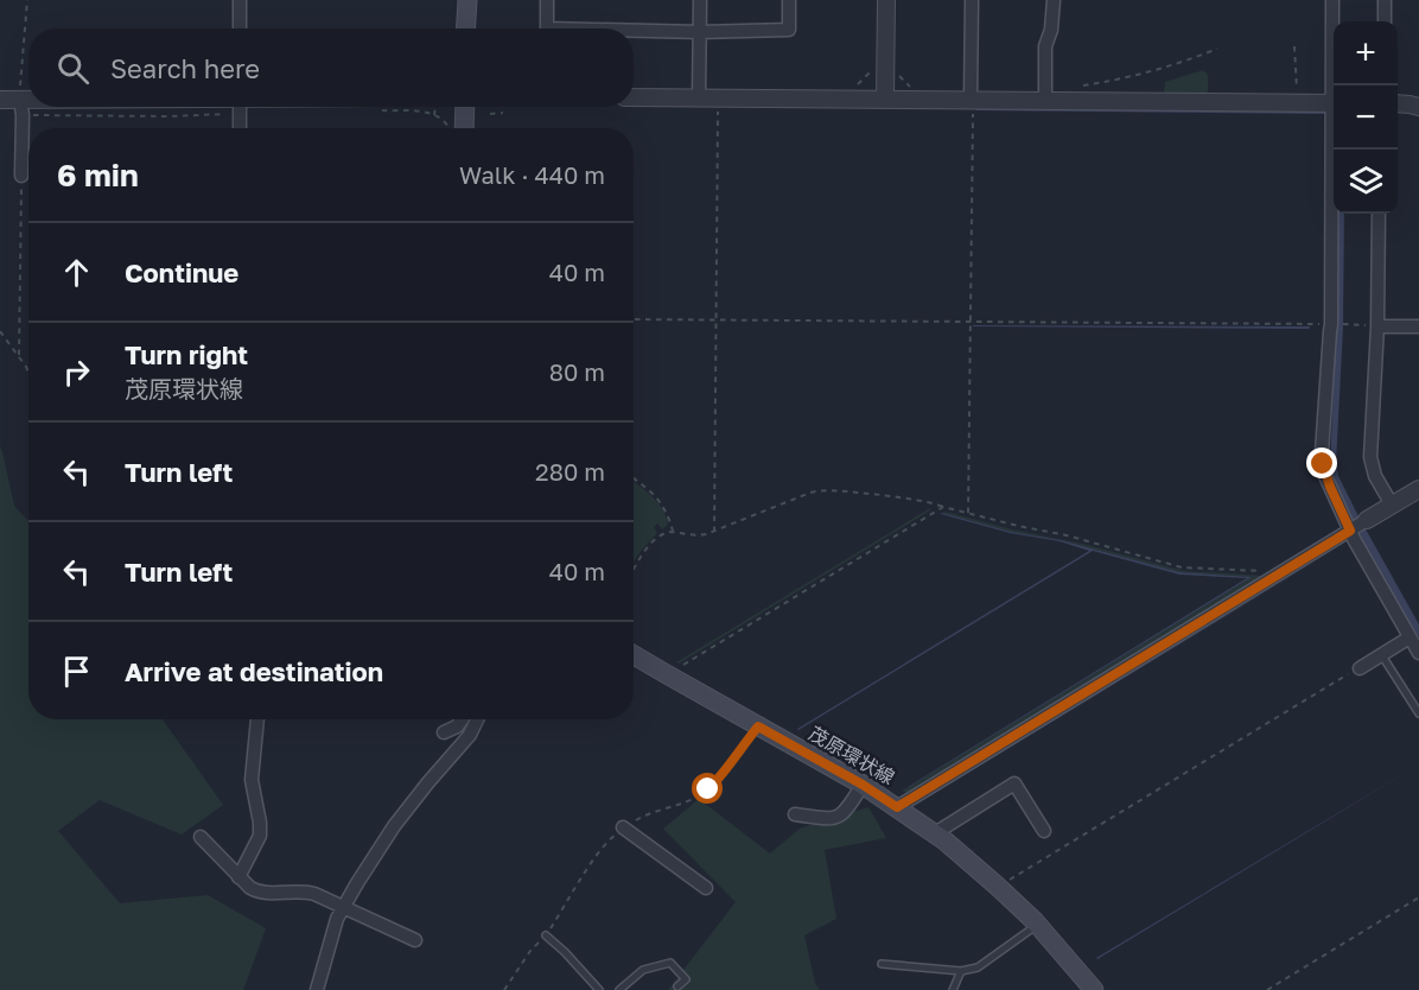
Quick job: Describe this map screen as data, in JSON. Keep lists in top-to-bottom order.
{
  "streets": {
    "main road": ["茂原環状線"]
  },
  "page": {
    "map_buttons": ["+", "−"],
    "search": "Search here",
    "heading": ["6 min", "Walk · 440 m"],
    "list": [
      ["Continue", "40 m"],
      ["Turn right", "茂原環状線", "80 m"],
      ["Turn left", "280 m"],
      ["Turn left", "40 m"],
      "Arrive at destination"
    ]
  }
}
